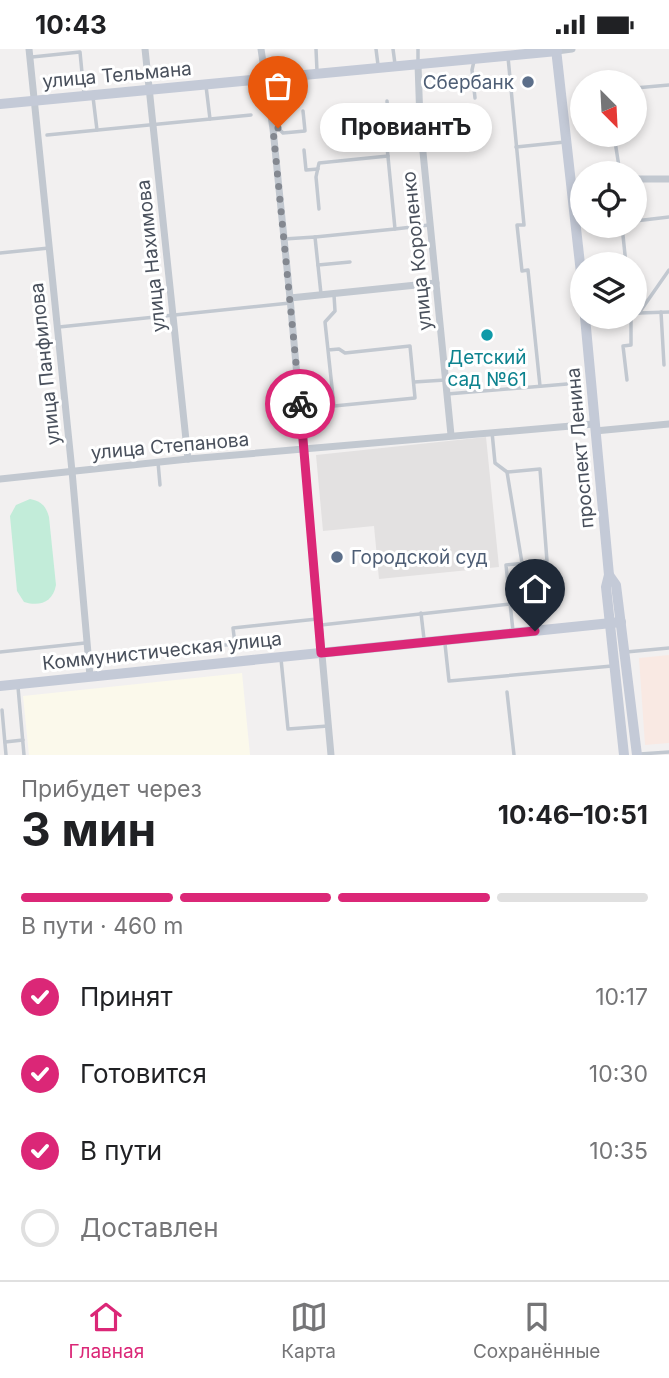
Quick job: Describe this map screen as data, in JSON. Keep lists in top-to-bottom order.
{
  "streets": {
    "main road": ["улица Тельмана", "проспект Ленина", "Коммунистическая улица"],
    "street": [
      "улица Короленко",
      "улица Нахимова",
      "улица Панфилова",
      "улица Степанова"
    ]
  },
  "crossings": [
    ["улица Тельмана", "улица Короленко"],
    ["улица Тельмана", "улица Нахимова"],
    ["улица Тельмана", "улица Панфилова"],
    ["улица Короленко", "улица Степанова"],
    ["улица Нахимова", "улица Степанова"],
    ["улица Панфилова", "улица Степанова"],
    ["улица Панфилова", "Коммунистическая улица"],
    ["улица Степанова", "проспект Ленина"],
    ["проспект Ленина", "Коммунистическая улица"]
  ],
  "places": [
    "Сбербанк",
    "ПровиантЪ",
    "Детский сад №61",
    "Городской суд"
  ],
  "north": "bottom right",
  "page": {
    "status": "10:43",
    "bubble": "ПровиантЪ",
    "heading": ["3 мин", "Прибудет через", "10:46–10:51"],
    "bar": "В пути · 460 m",
    "list": [
      ["Принят", "10:17"],
      ["Готовится", "10:30"],
      ["В пути", "10:35"],
      "Доставлен"
    ],
    "tabs": ["Главная", "Карта", "Сохранённые"]
  }
}
